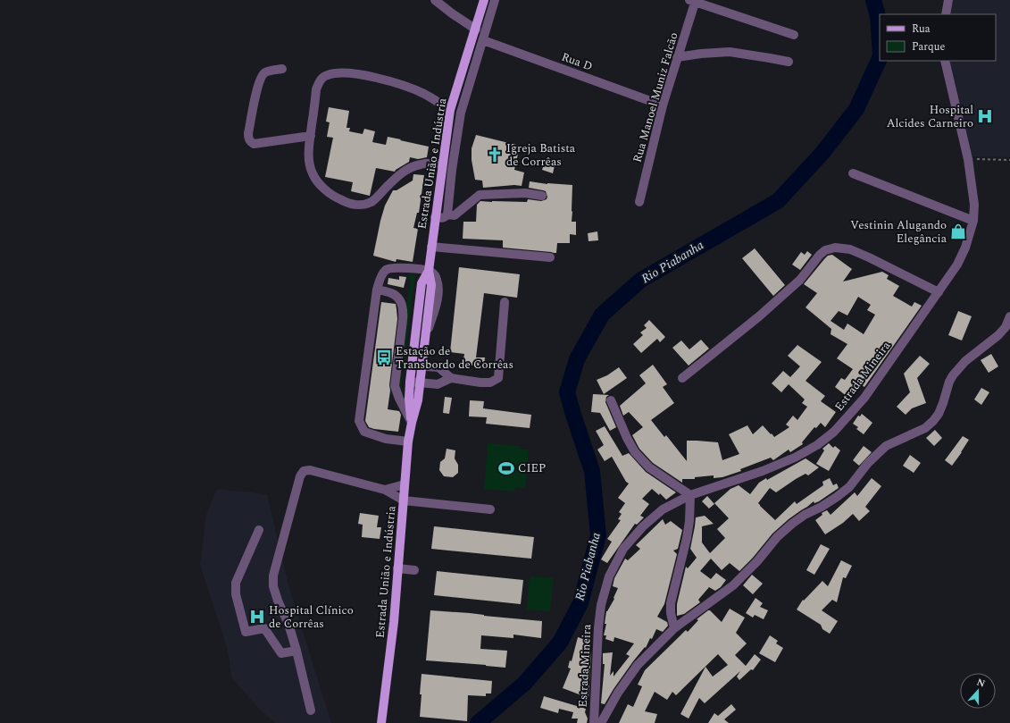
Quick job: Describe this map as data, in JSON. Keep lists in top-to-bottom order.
{
  "streets": {
    "main road": ["Estrada União e Indústria"],
    "street": ["Rua D", "Rua Manoel Muniz Falcão", "Estrada Mineira"]
  },
  "crossings": [
    ["Rua D", "Rua Manoel Muniz Falcão"]
  ],
  "water": ["Rio Piabanha"],
  "places": {
    "hospital": ["Hospital Alcides Carneiro", "Hospital Clínico de Corrêas"],
    "church": ["Igreja Batista de Corrêas"],
    "shop": ["Vestinin Alugando Elegância"],
    "bus stop": ["Estação de Transbordo de Corrêas"],
    "sports": ["CIEP"]
  },
  "legend": ["Rua", "Parque"],
  "north": "top"
}
